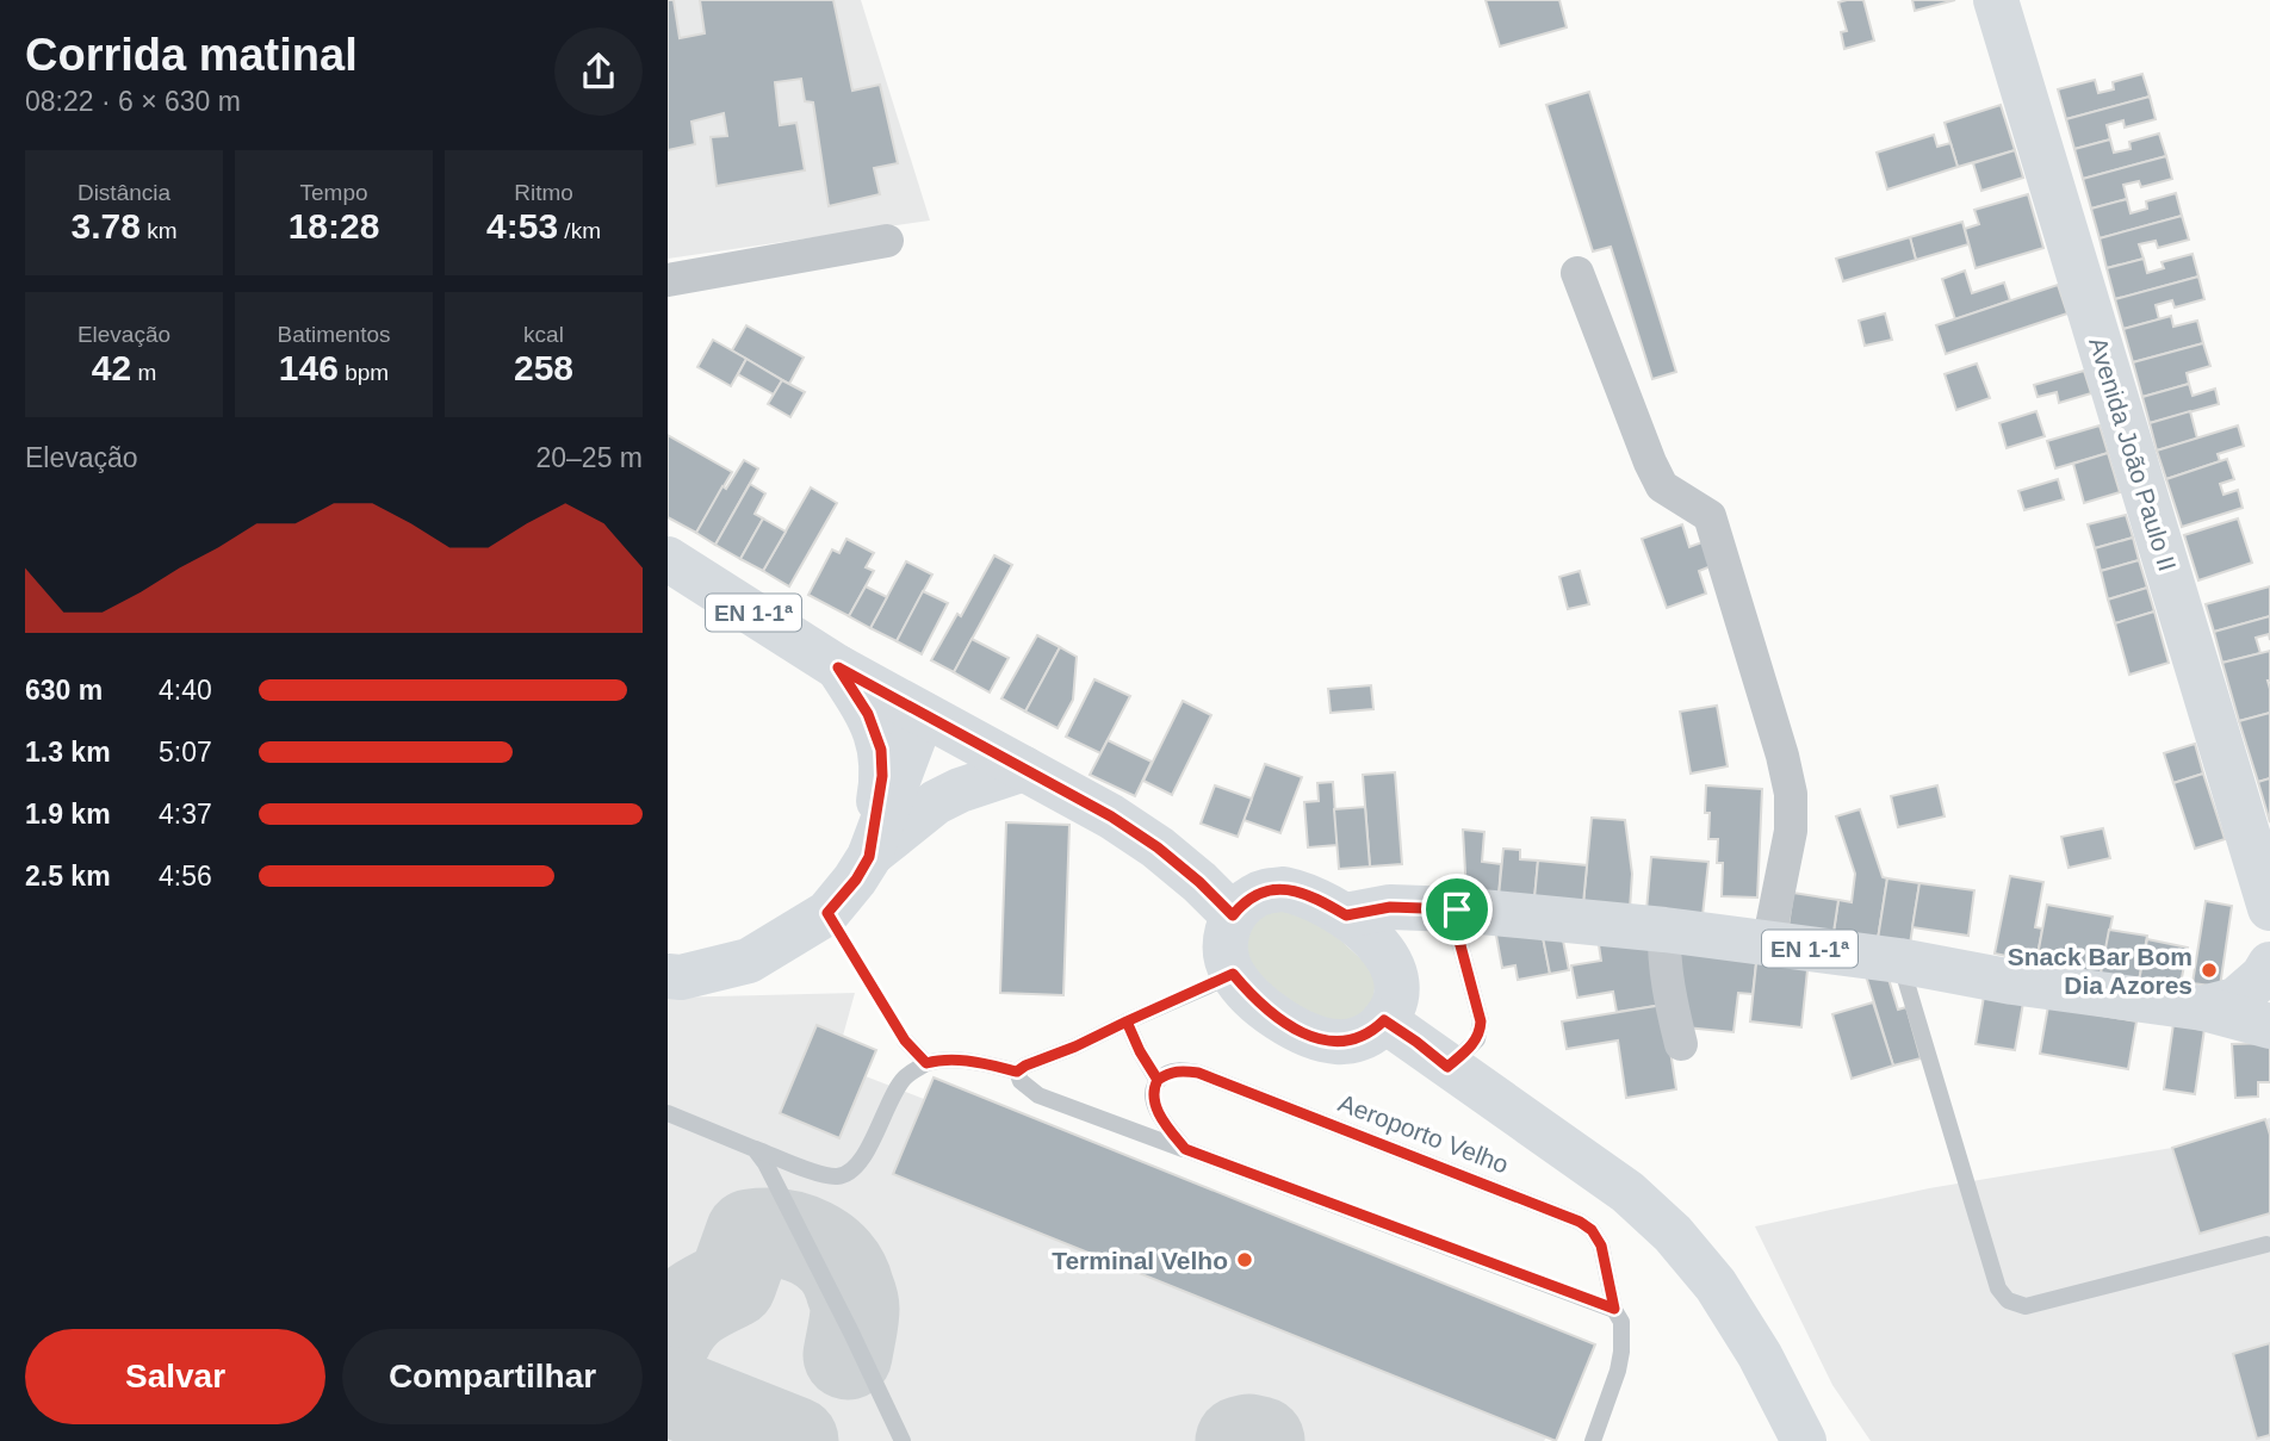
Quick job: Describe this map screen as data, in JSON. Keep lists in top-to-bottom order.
{
  "streets": {
    "main road": ["Avenida João Paulo II", "EN 1-1ª"],
    "lane": ["Aeroporto Velho"]
  },
  "places": ["Snack Bar Bom Dia Azores", "Terminal Velho"],
  "page": {
    "heading": ["Corrida matinal", "08:22 · 6 × 630 m"],
    "stats": [
      ["Distância", "3.78 km"],
      ["Tempo", "18:28"],
      ["Ritmo", "4:53 /km"],
      ["Elevação", "42 m"],
      ["Batimentos", "146 bpm"],
      ["kcal", "258"]
    ],
    "chart": ["Elevação", "20–25 m"],
    "list": [
      {
        "name": "630 m",
        "note": "4:40"
      },
      {
        "name": "1.3 km",
        "note": "5:07"
      },
      {
        "name": "1.9 km",
        "note": "4:37"
      },
      {
        "name": "2.5 km",
        "note": "4:56"
      }
    ],
    "buttons": ["Salvar", "Compartilhar"]
  }
}
